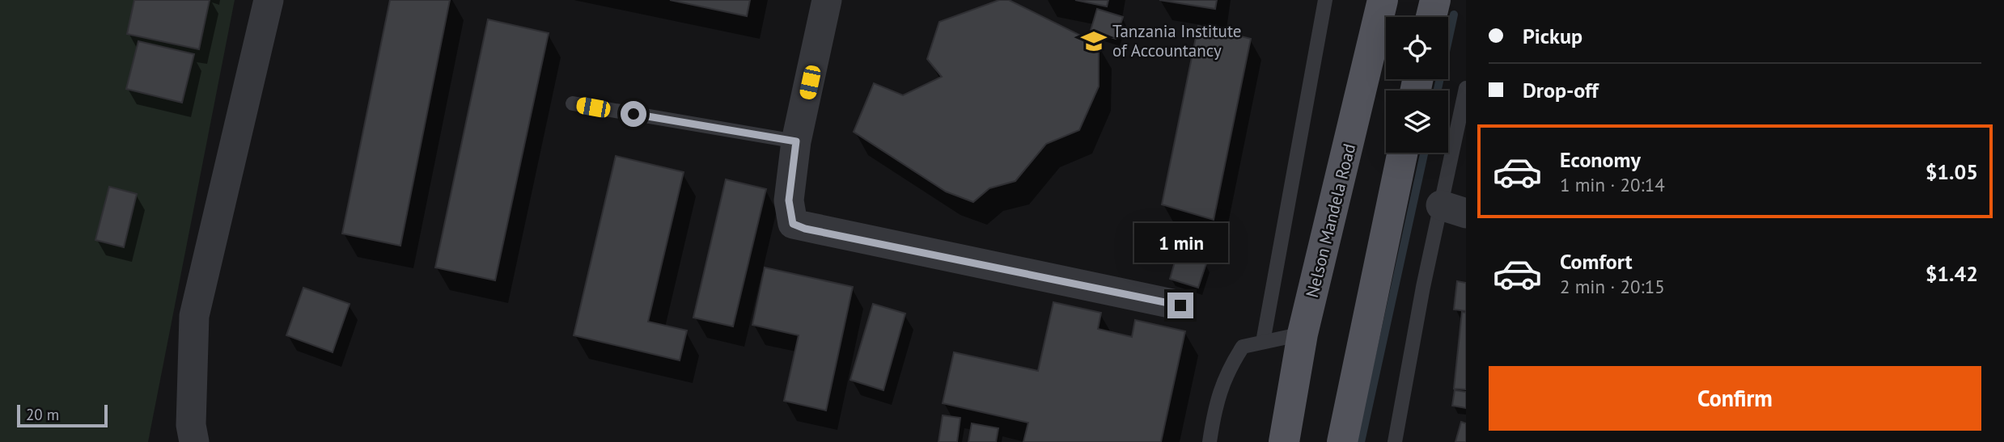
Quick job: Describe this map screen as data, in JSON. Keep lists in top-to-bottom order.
{
  "streets": {
    "main road": ["Nelson Mandela Road"]
  },
  "places": {
    "school or university": ["Tanzania Institute of Accountancy"]
  },
  "scale_bar": "20 m",
  "page": {
    "banner": ["Pickup", "Drop-off"],
    "list": [
      {
        "name": "Economy",
        "note": "1 min · 20:14",
        "value": "$1.05"
      },
      {
        "name": "Comfort",
        "note": "2 min · 20:15",
        "value": "$1.42"
      }
    ],
    "bubble": "1 min",
    "buttons": "Confirm",
    "scale": "20 m"
  }
}
